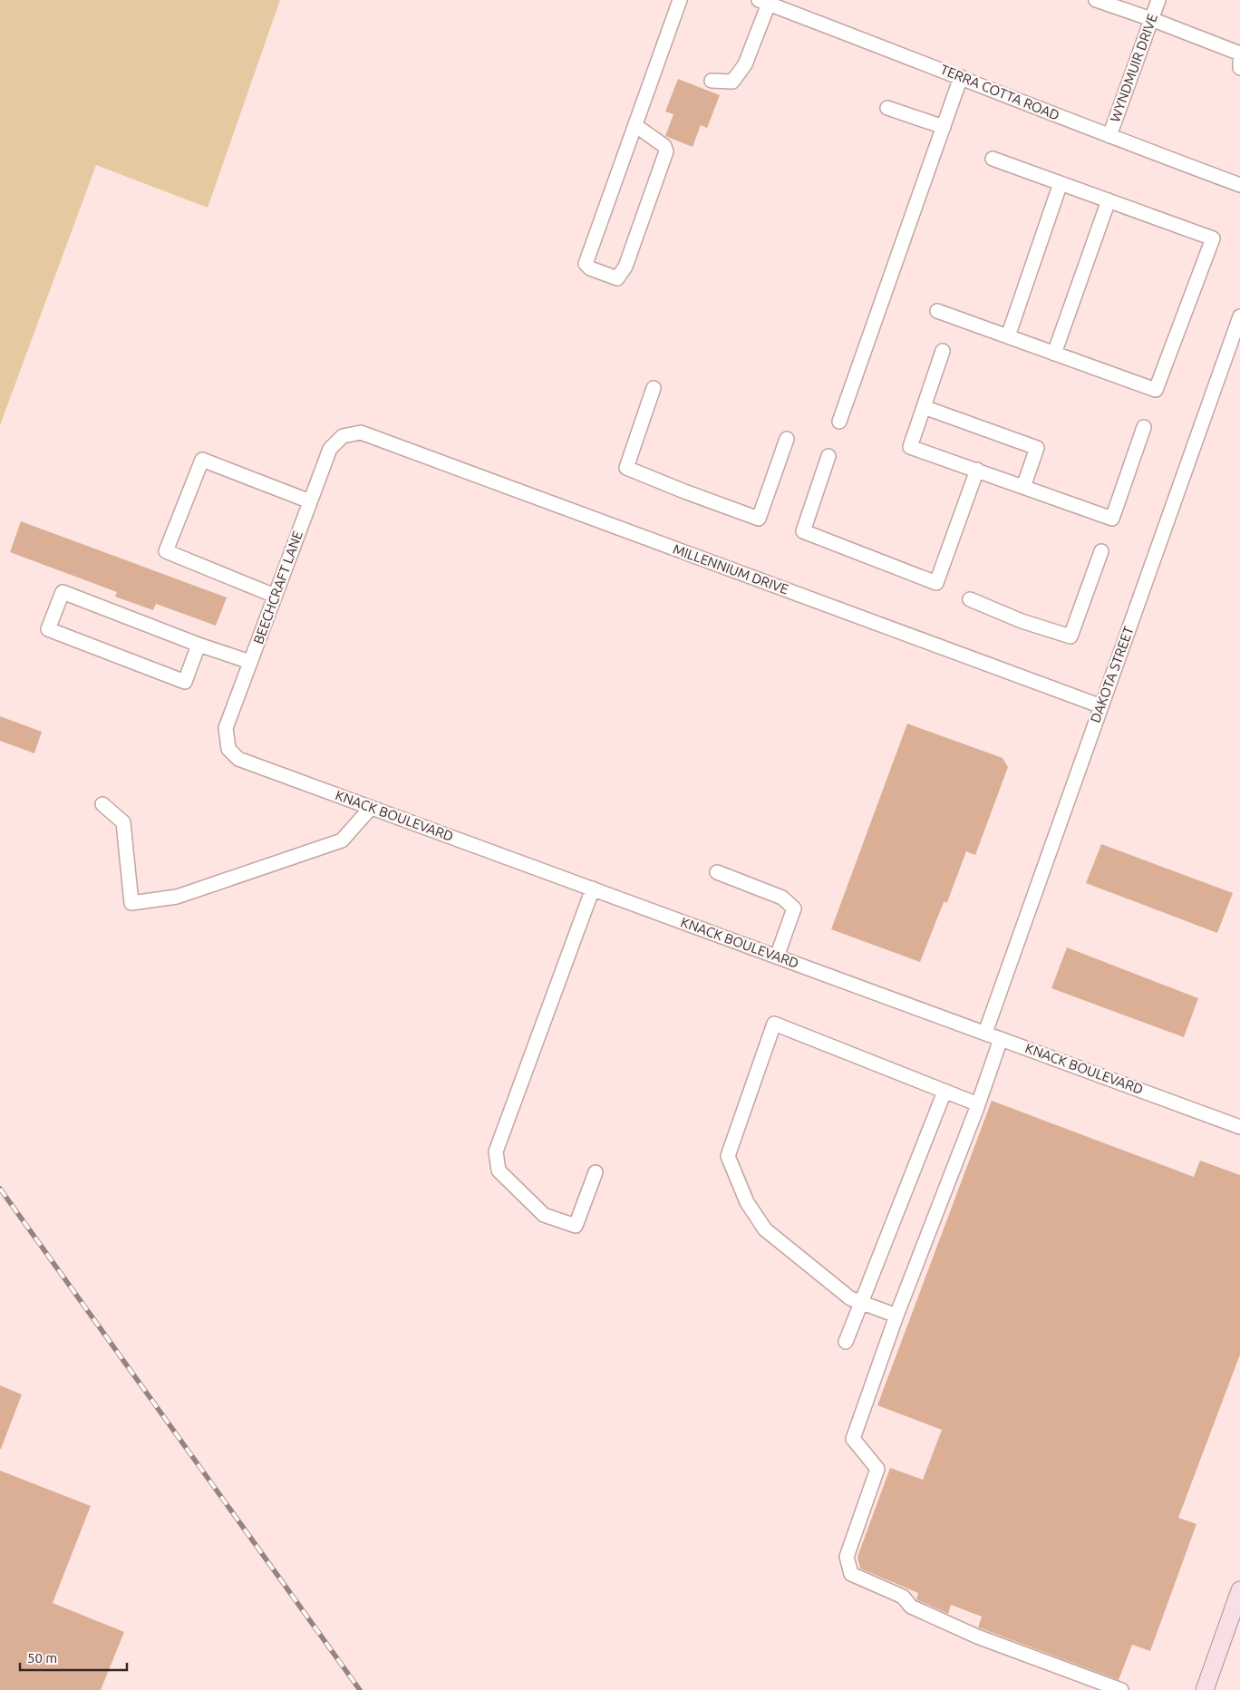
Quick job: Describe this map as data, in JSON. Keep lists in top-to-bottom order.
{
  "streets": {
    "street": [
      "WYNDMUIR DRIVE",
      "TERRA COTTA ROAD",
      "MILLENNIUM DRIVE",
      "BEECHCRAFT LANE",
      "DAKOTA STREET",
      "KNACK BOULEVARD"
    ]
  },
  "crossings": [
    ["WYNDMUIR DRIVE", "TERRA COTTA ROAD"],
    ["MILLENNIUM DRIVE", "BEECHCRAFT LANE"],
    ["MILLENNIUM DRIVE", "DAKOTA STREET"],
    ["BEECHCRAFT LANE", "KNACK BOULEVARD"],
    ["DAKOTA STREET", "KNACK BOULEVARD"]
  ],
  "scale_bar": "50 m"
}
